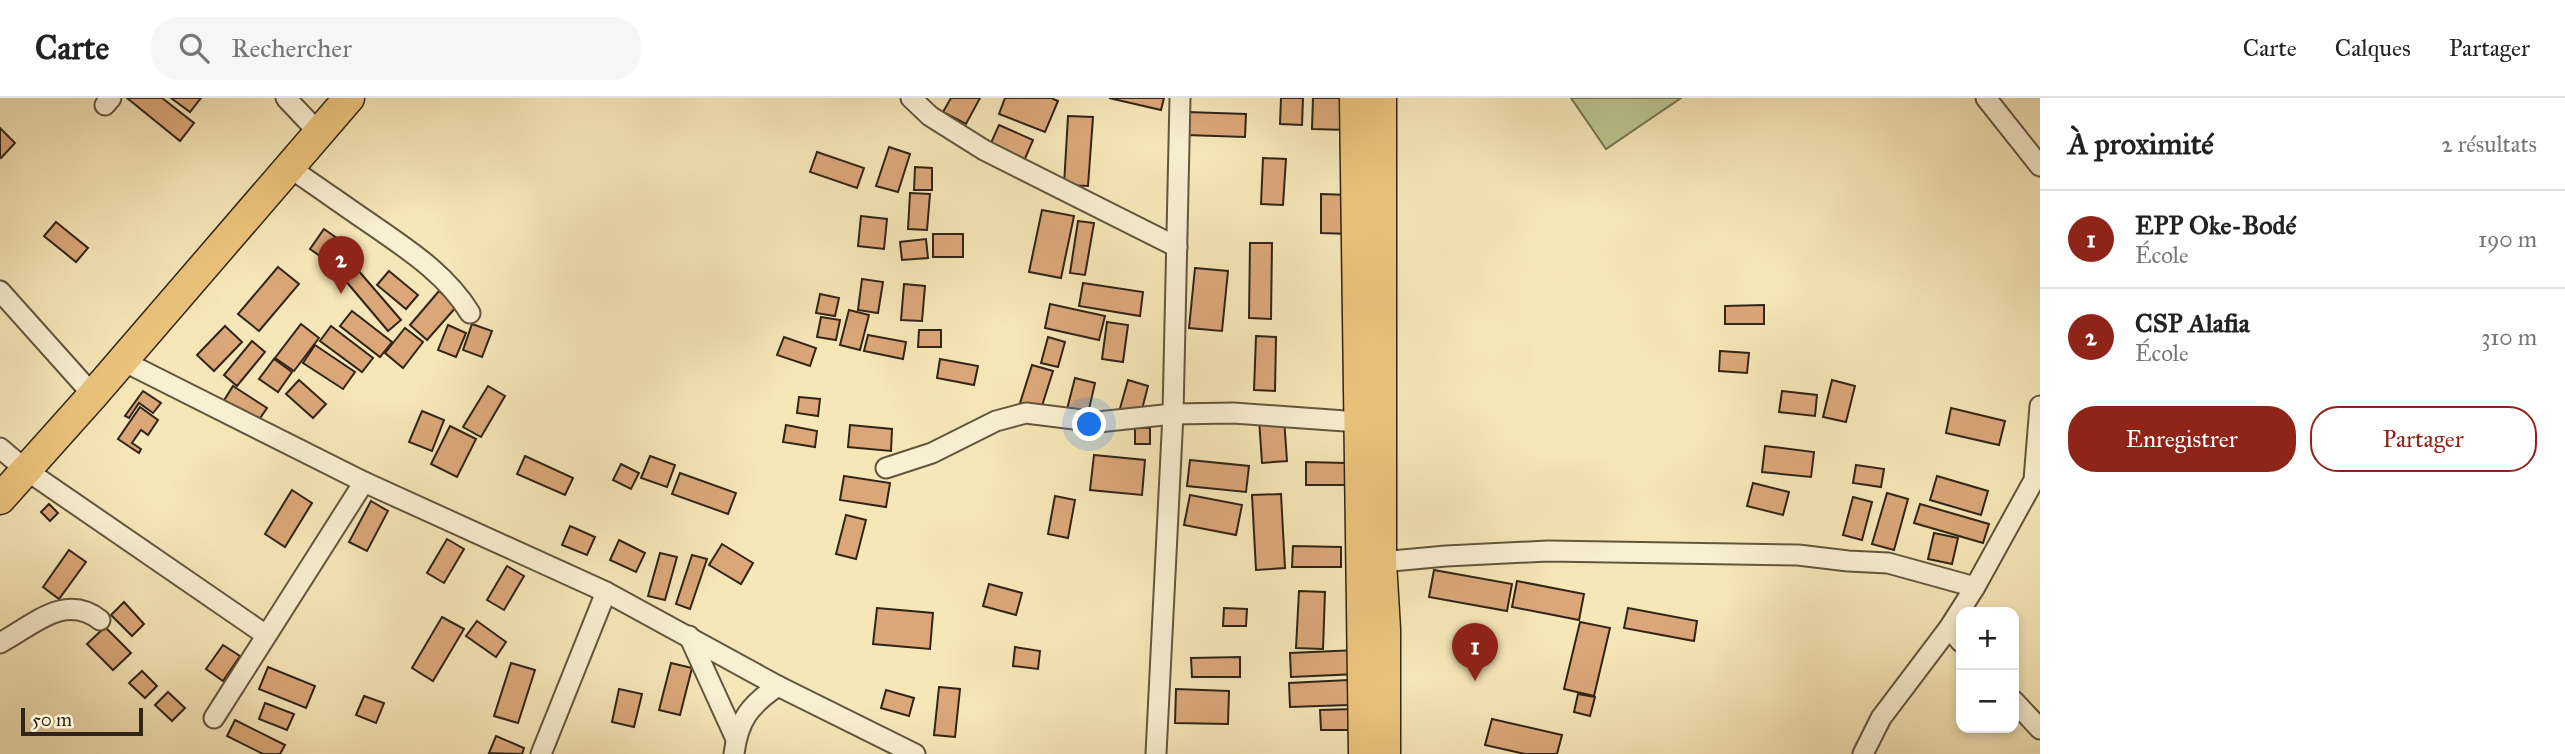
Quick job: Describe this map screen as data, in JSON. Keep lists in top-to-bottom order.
{
  "scale_bar": "50 m",
  "page": {
    "header": "Carte",
    "search": "Rechercher",
    "nav": ["Carte", "Calques", "Partager"],
    "heading": ["À proximité", "2 résultats"],
    "list": [
      {
        "mark": "1",
        "name": "EPP Oke-Bodé",
        "note": "École",
        "value": "190 m"
      },
      {
        "mark": "2",
        "name": "CSP Alafia",
        "note": "École",
        "value": "310 m"
      }
    ],
    "pins": ["2", "1"],
    "buttons": ["Enregistrer", "Partager"],
    "map_buttons": ["+", "−"],
    "scale": "50 m"
  }
}
